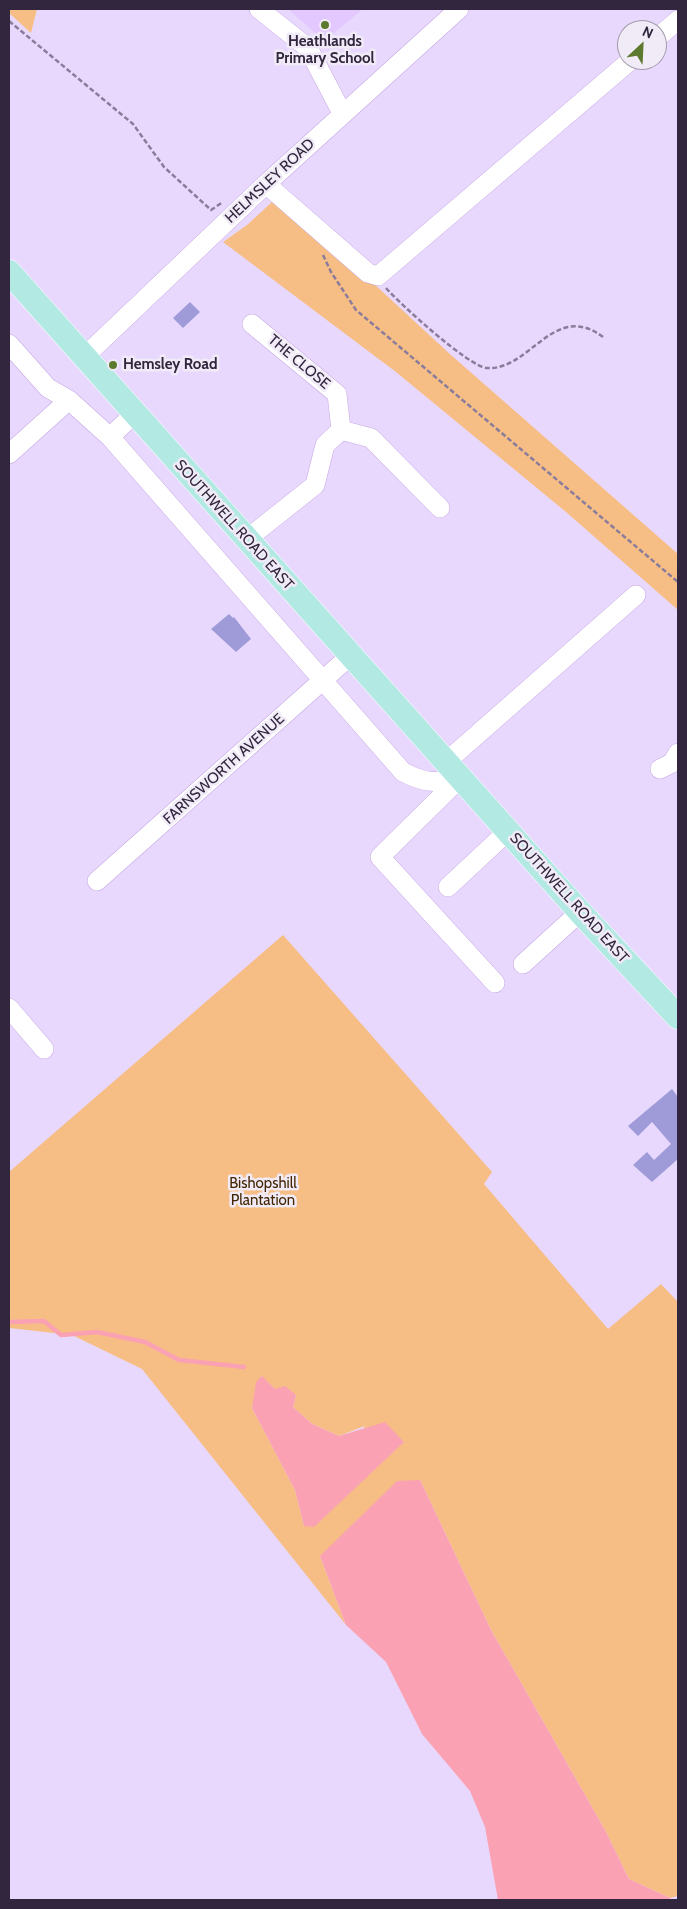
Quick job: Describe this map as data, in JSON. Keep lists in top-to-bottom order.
{
  "streets": {
    "main road": ["SOUTHWELL ROAD EAST"],
    "street": ["HELMSLEY ROAD", "THE CLOSE", "FARNSWORTH AVENUE"]
  },
  "crossings": [
    ["HELMSLEY ROAD", "SOUTHWELL ROAD EAST"],
    ["SOUTHWELL ROAD EAST", "FARNSWORTH AVENUE"]
  ],
  "parks": ["Bishopshill Plantation"],
  "places": ["Heathlands Primary School", "Hemsley Road"],
  "north": "top right"
}
